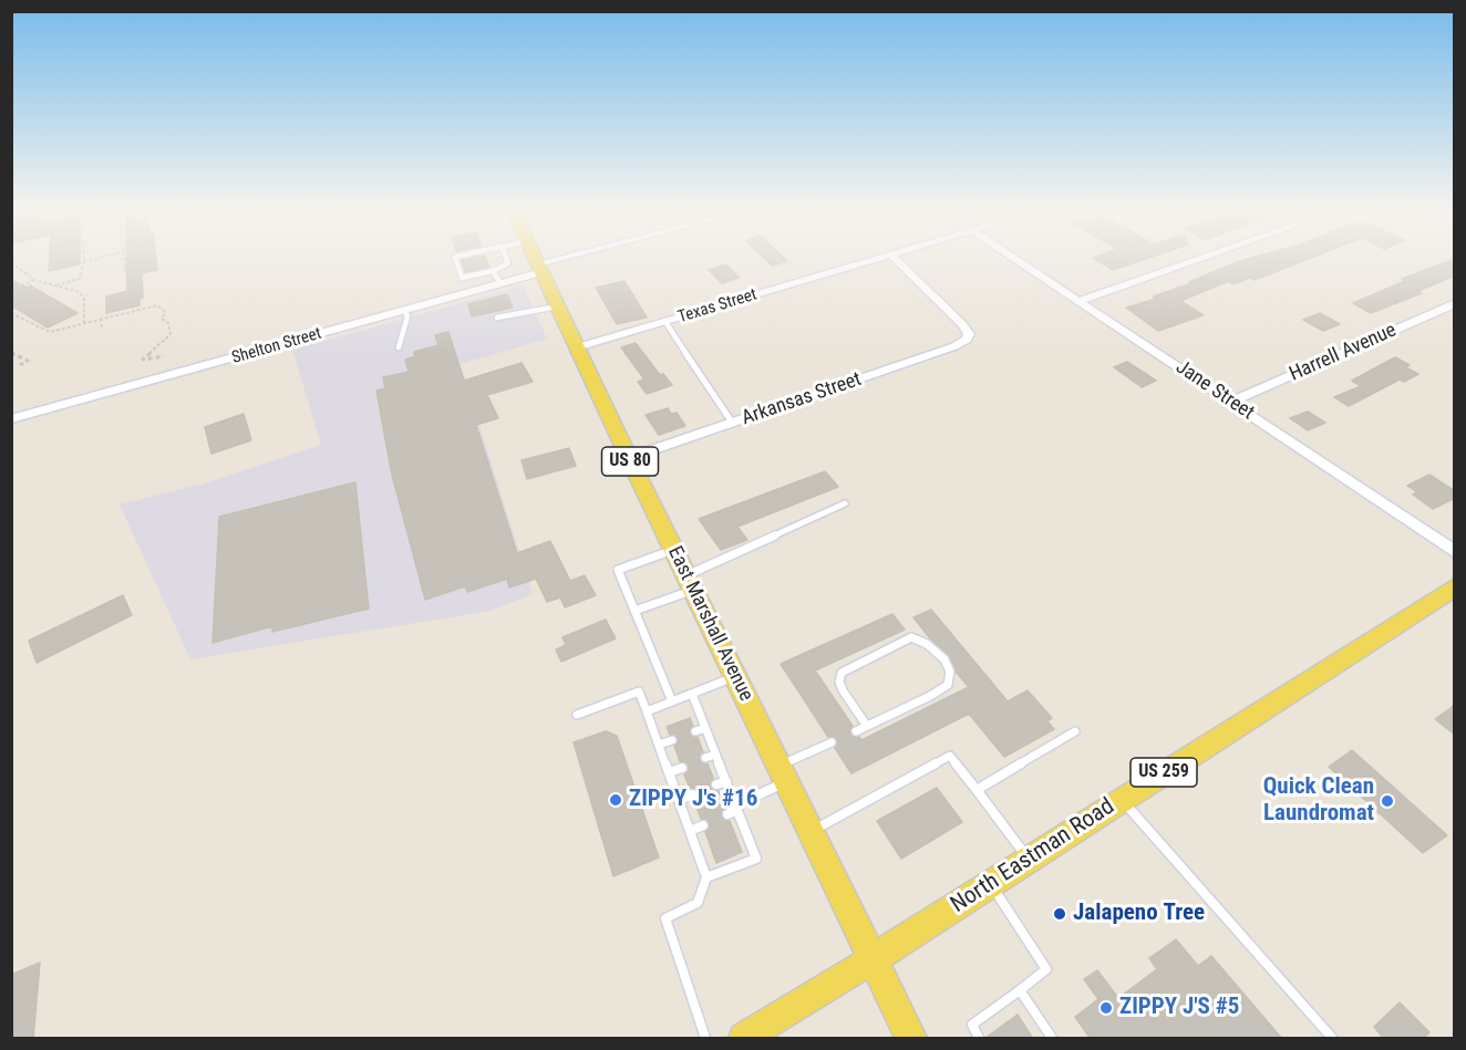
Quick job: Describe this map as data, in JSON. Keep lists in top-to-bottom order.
{
  "streets": {
    "main road": [
      "US 80",
      "East Marshall Avenue",
      "US 259",
      "North Eastman Road"
    ],
    "street": [
      "Texas Street",
      "Shelton Street",
      "Harrell Avenue",
      "Jane Street",
      "Arkansas Street"
    ]
  },
  "crossings": [
    ["Texas Street", "East Marshall Avenue"],
    ["Shelton Street", "East Marshall Avenue"],
    ["Harrell Avenue", "Jane Street"],
    ["Arkansas Street", "East Marshall Avenue"],
    ["East Marshall Avenue", "North Eastman Road"]
  ],
  "places": [
    "ZIPPY J's #16",
    "Quick Clean Laundromat",
    "Jalapeno Tree",
    "ZIPPY J'S #5"
  ]
}
